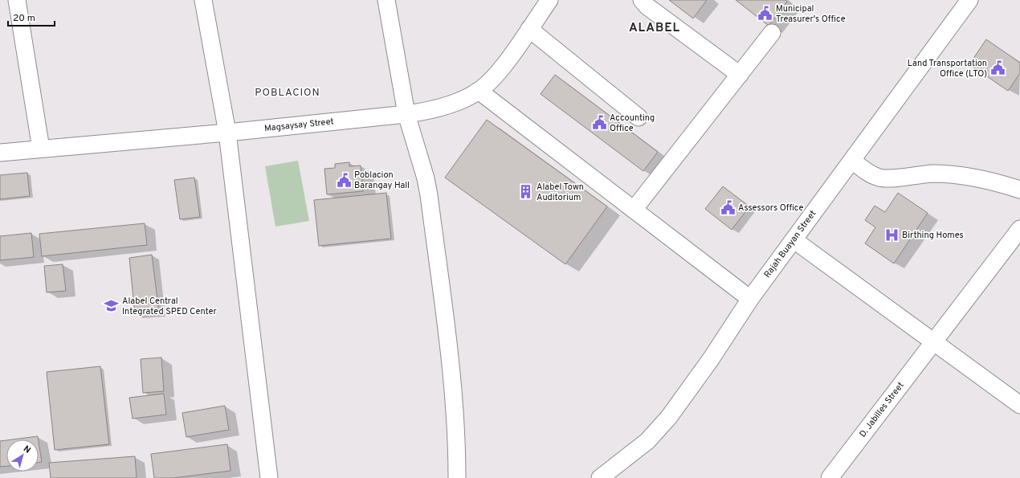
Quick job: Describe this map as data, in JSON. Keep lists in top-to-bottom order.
{
  "streets": {
    "street": ["Magsaysay Street", "Rajah Buayan Street", "D. Jabilles Street"]
  },
  "districts": ["ALABEL", "POBLACION"],
  "places": {
    "public building": [
      "Municipal Treasurer's Office",
      "Land Transportation Office (LTO)",
      "Accounting Office",
      "Poblacion Barangay Hall",
      "Assessors Office"
    ],
    "building": ["Alabel Town Auditorium"],
    "hospital": ["Birthing Homes"],
    "school or university": ["Alabel Central Integrated SPED Center"]
  },
  "scale_bar": "20 m",
  "north": "top right"
}
